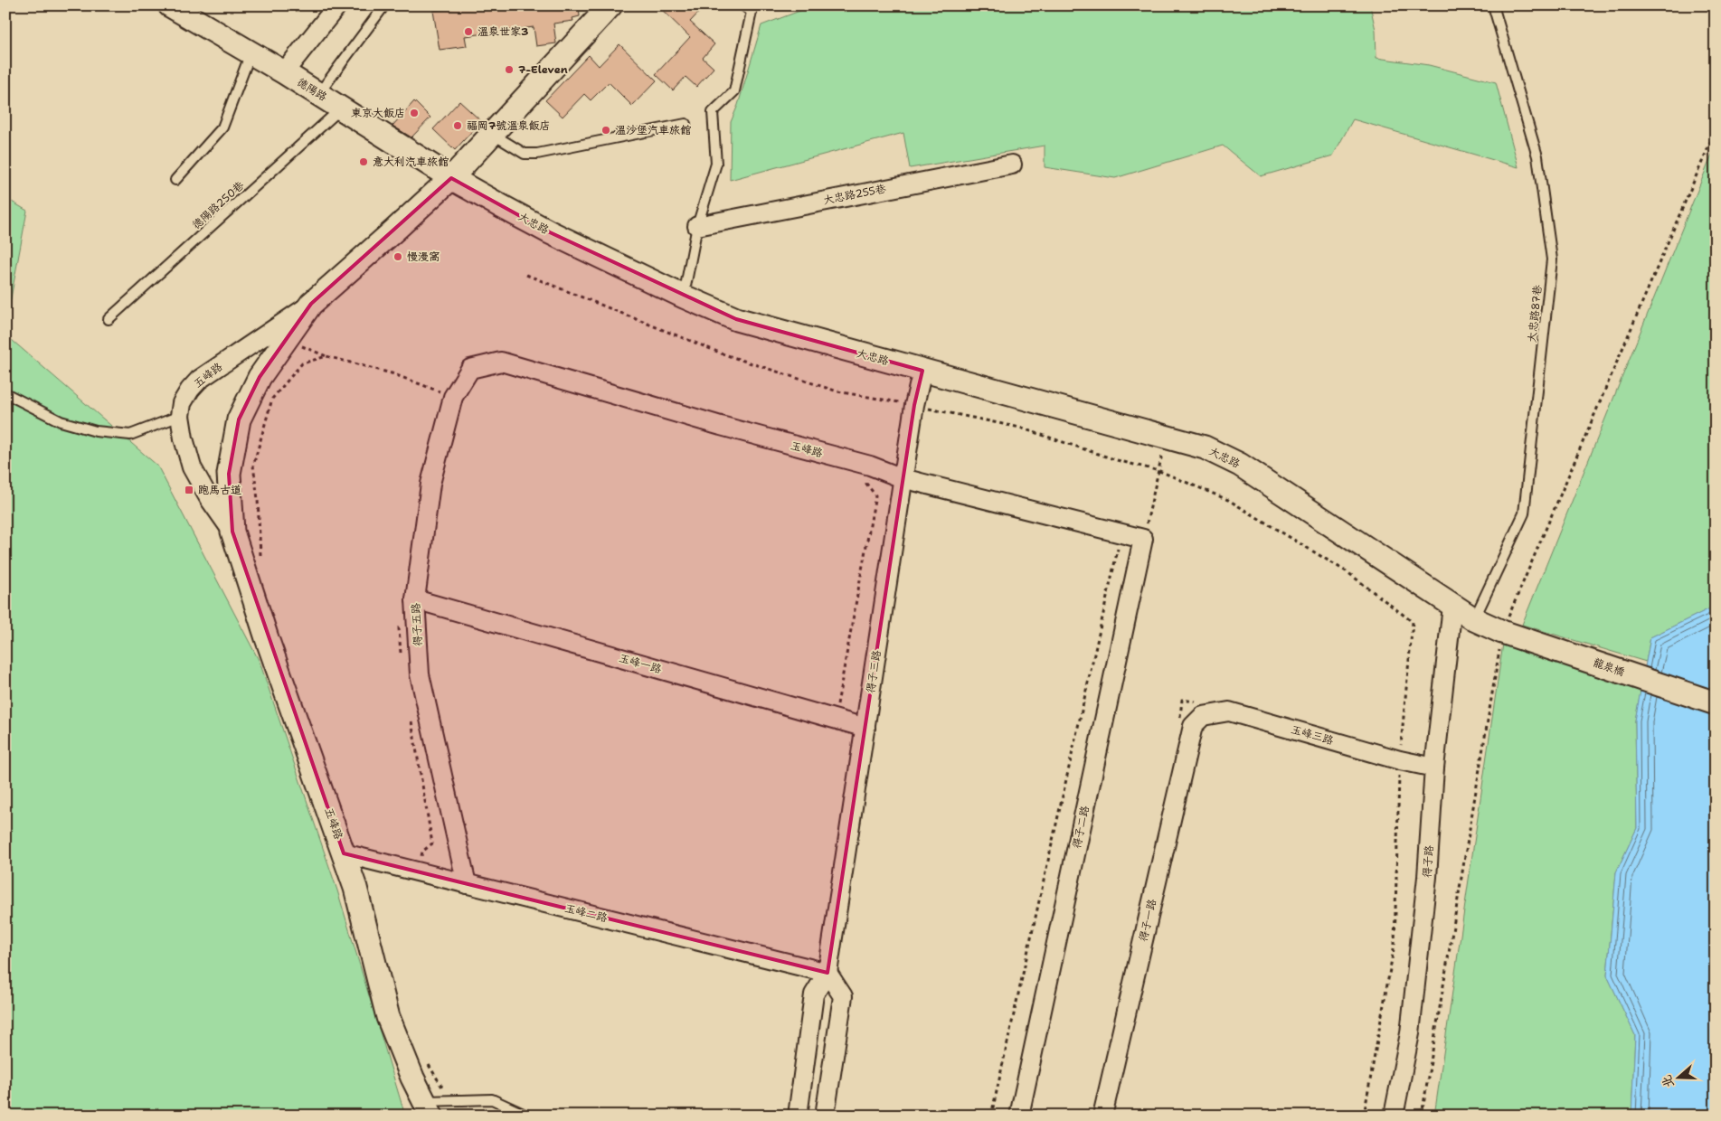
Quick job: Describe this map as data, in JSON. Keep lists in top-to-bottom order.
{
  "streets": {
    "street": [
      "德陽路",
      "大忠路255巷",
      "大忠路",
      "五峰路",
      "玉峰路",
      "得子五路",
      "玉峰一路",
      "龍泉橋",
      "得子三路",
      "玉峰三路",
      "得子二路",
      "得子路",
      "玉峰二路",
      "得子一路"
    ],
    "lane": ["德陽路250巷", "大忠路87巷"]
  },
  "crossings": [
    ["德陽路", "德陽路250巷"],
    ["德陽路", "大忠路"],
    ["德陽路", "五峰路"],
    ["大忠路", "大忠路87巷"],
    ["大忠路", "五峰路"],
    ["大忠路", "龍泉橋"],
    ["大忠路", "得子三路"],
    ["大忠路", "得子路"],
    ["五峰路", "玉峰二路"],
    ["玉峰路", "得子五路"],
    ["玉峰路", "得子三路"],
    ["玉峰路", "得子二路"],
    ["得子五路", "玉峰一路"],
    ["得子五路", "玉峰二路"],
    ["玉峰一路", "得子三路"],
    ["得子三路", "玉峰二路"],
    ["玉峰三路", "得子路"],
    ["玉峰三路", "得子一路"]
  ],
  "places": {
    "other": [
      "溫泉世家3",
      "7-Eleven",
      "東京大飯店",
      "福岡7號溫泉飯店",
      "溫沙堡汽車旅館",
      "意大利汽車旅館",
      "慢漫窩"
    ],
    "transit": ["跑馬古道"]
  },
  "north": "left"
}
